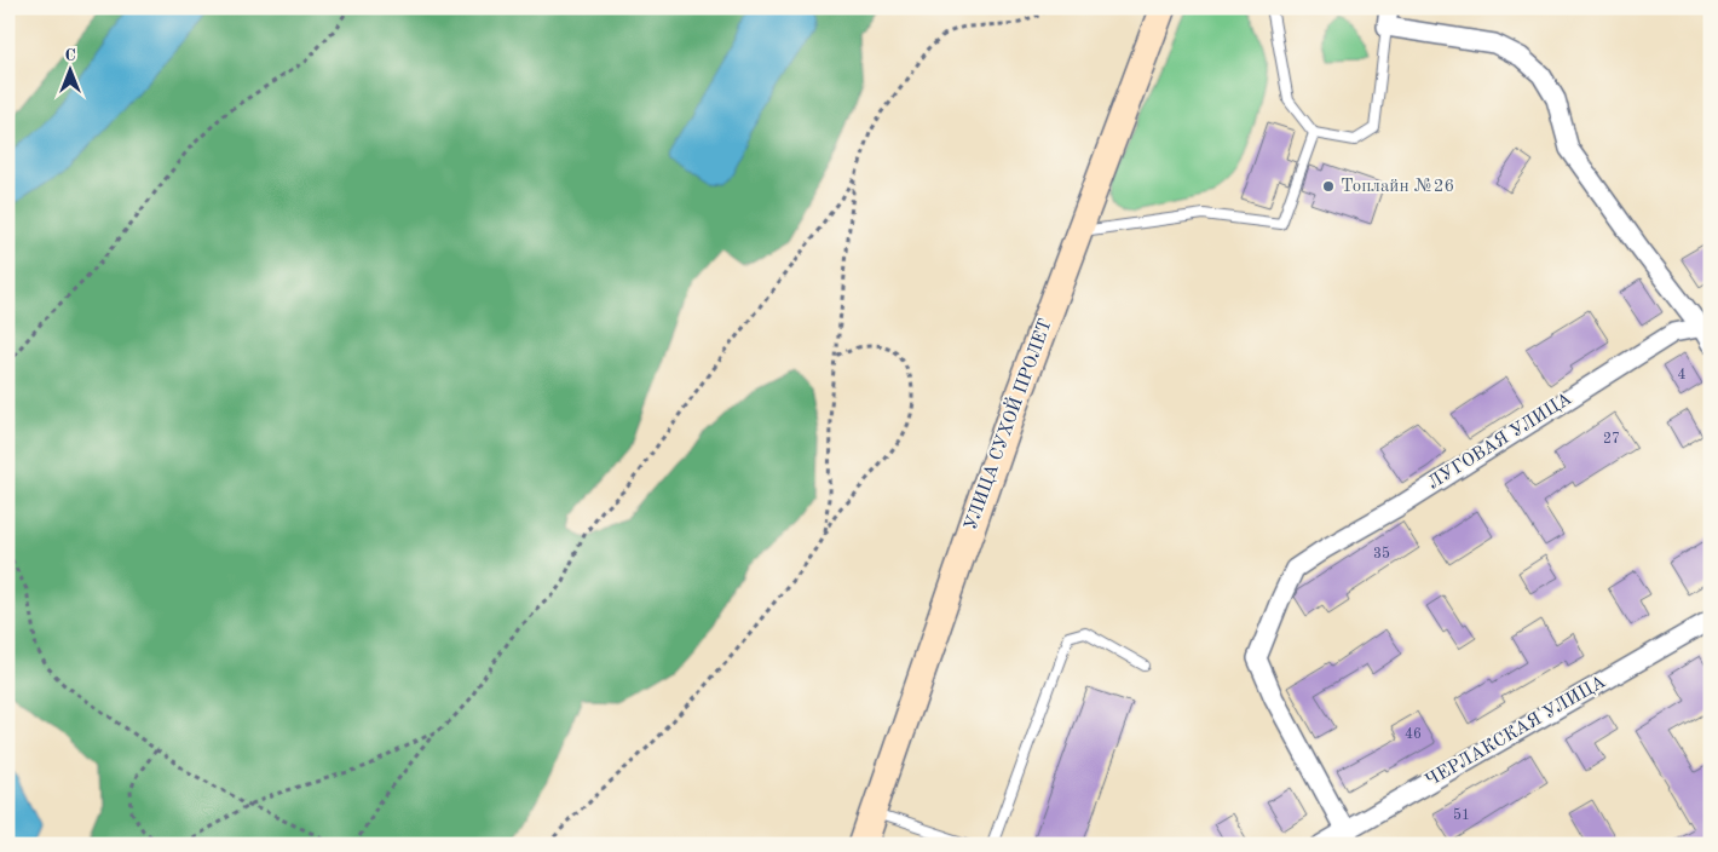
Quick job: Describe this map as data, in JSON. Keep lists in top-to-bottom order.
{
  "streets": {
    "main road": ["УЛИЦА СУХОЙ ПРОЛЕТ"],
    "street": ["ЛУГОВАЯ УЛИЦА", "ЧЕРЛАКСКАЯ УЛИЦА"]
  },
  "crossings": [
    ["ЛУГОВАЯ УЛИЦА", "ЧЕРЛАКСКАЯ УЛИЦА"]
  ],
  "places": ["Топлайн №26"],
  "house_numbers": [
    "4",
    "27",
    "35",
    "46",
    "51"
  ],
  "north": "top"
}
